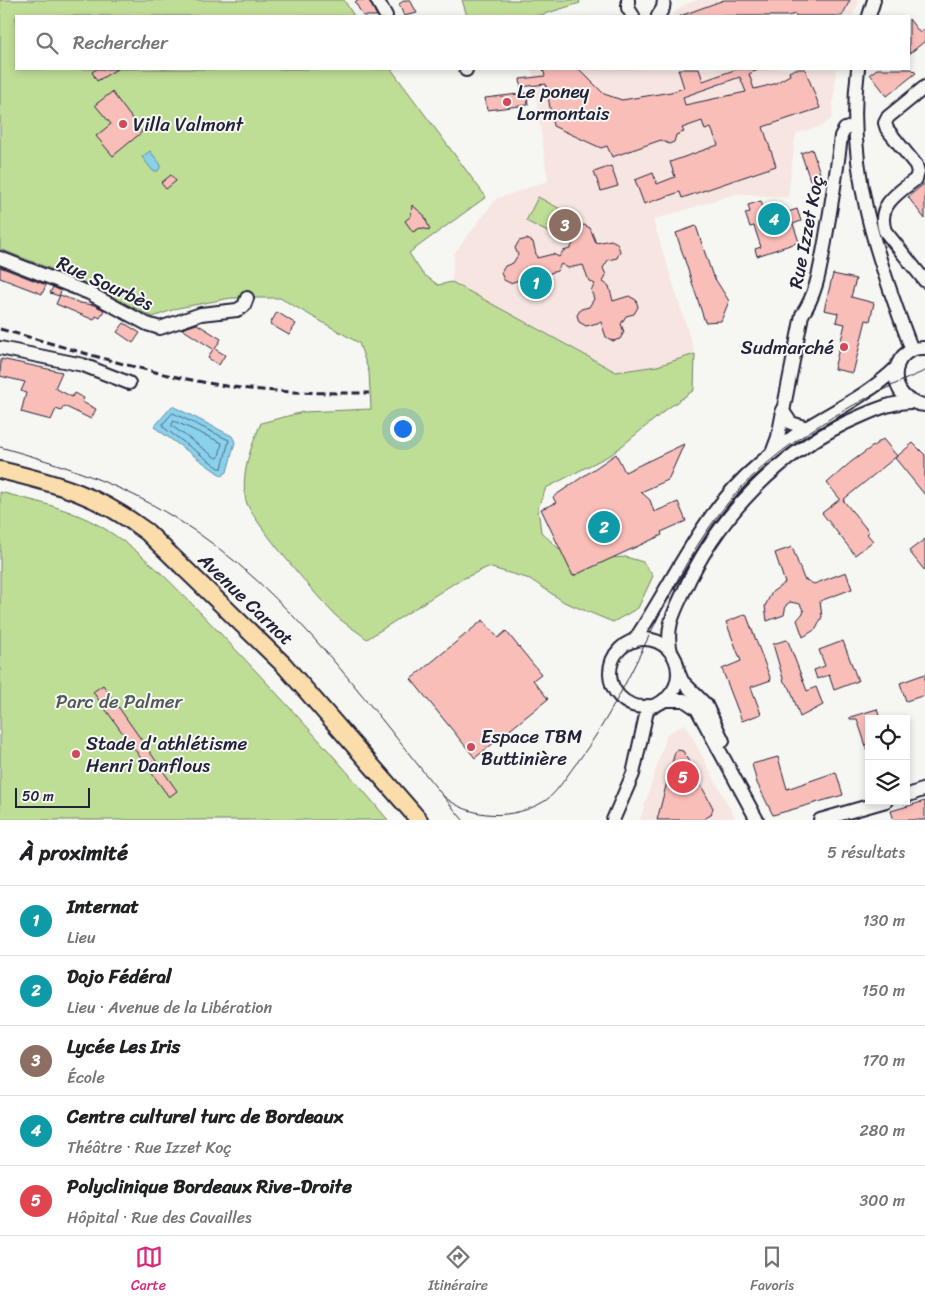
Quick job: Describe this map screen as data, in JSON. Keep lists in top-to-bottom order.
{
  "streets": {
    "main road": ["Avenue Carnot"],
    "street": ["Rue Izzet Koç", "Rue Sourbès"]
  },
  "parks": ["Parc de Palmer"],
  "places": [
    "Le poney Lormontais",
    "Villa Valmont",
    "Sudmarché",
    "Espace TBM Buttinière",
    "Stade d'athlétisme Henri Danflous"
  ],
  "scale_bar": "50 m",
  "page": {
    "search": "Rechercher",
    "pins": [
      "4",
      "3",
      "1",
      "2",
      "5"
    ],
    "scale": "50 m",
    "heading": ["À proximité", "5 résultats"],
    "list": [
      {
        "mark": "1",
        "name": "Internat",
        "note": "Lieu",
        "value": "130 m"
      },
      {
        "mark": "2",
        "name": "Dojo Fédéral",
        "note": "Lieu · Avenue de la Libération",
        "value": "150 m"
      },
      {
        "mark": "3",
        "name": "Lycée Les Iris",
        "note": "École",
        "value": "170 m"
      },
      {
        "mark": "4",
        "name": "Centre culturel turc de Bordeaux",
        "note": "Théâtre · Rue Izzet Koç",
        "value": "280 m"
      },
      {
        "mark": "5",
        "name": "Polyclinique Bordeaux Rive-Droite",
        "note": "Hôpital · Rue des Cavailles",
        "value": "300 m"
      }
    ],
    "nav": ["Carte", "Itinéraire", "Favoris"]
  }
}
